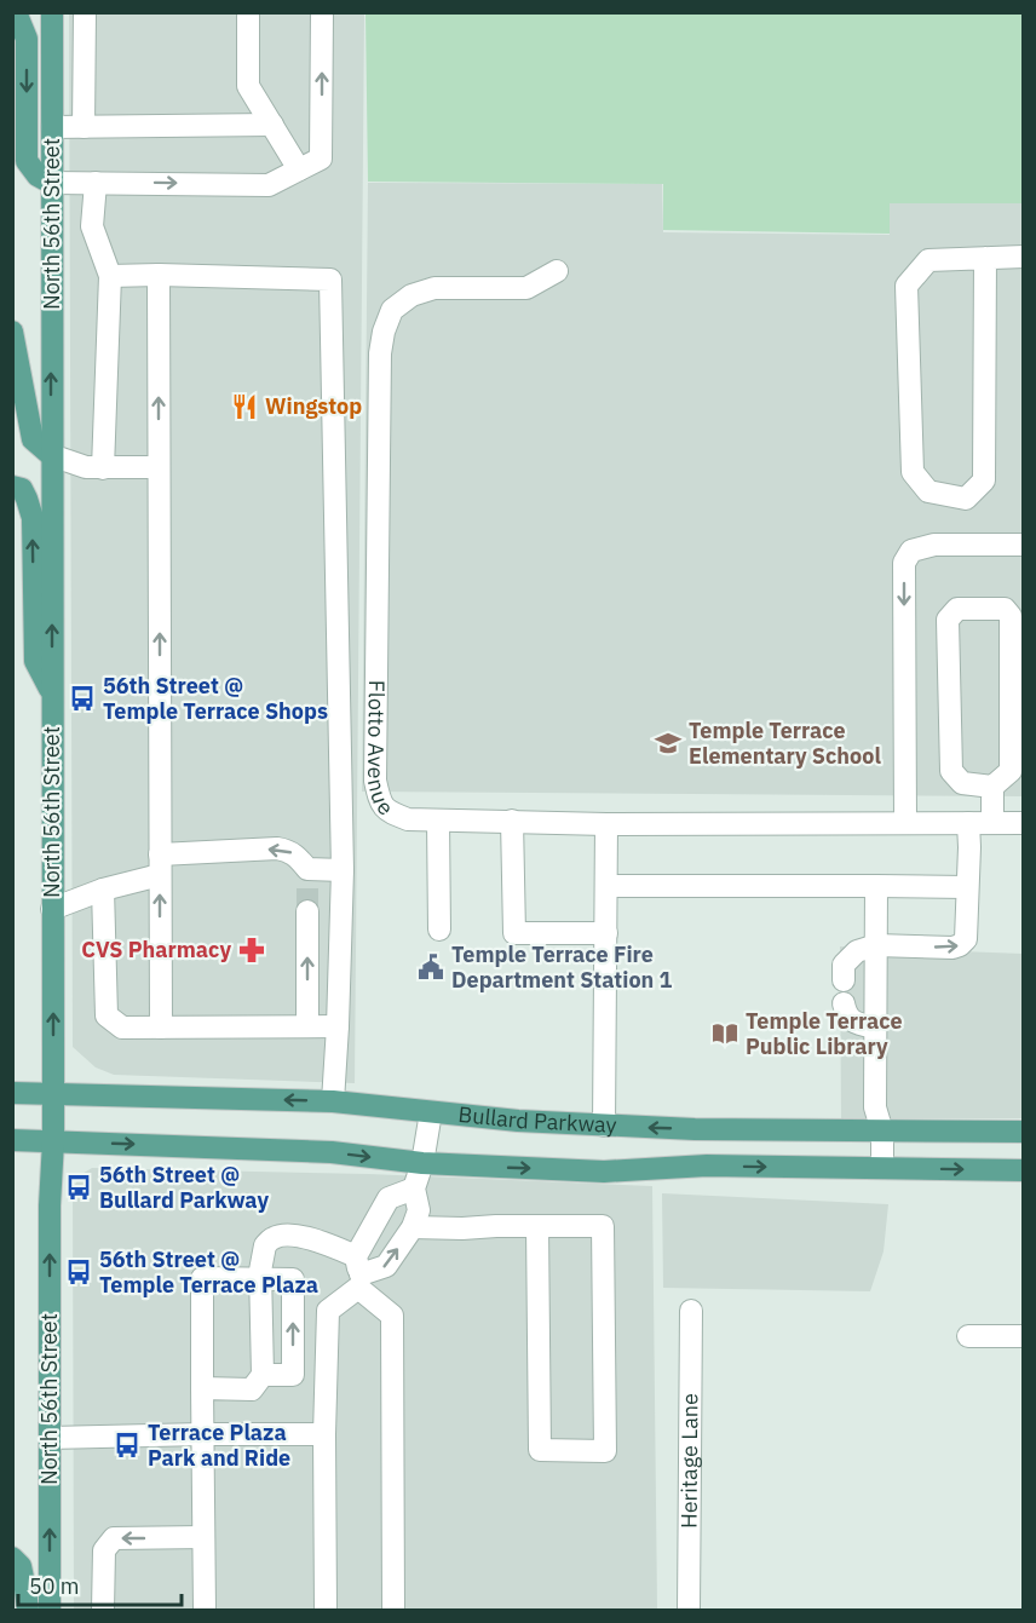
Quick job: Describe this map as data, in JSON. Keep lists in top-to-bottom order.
{
  "streets": {
    "main road": ["North 56th Street", "Bullard Parkway"],
    "street": ["Flotto Avenue", "Heritage Lane"]
  },
  "crossings": [
    ["North 56th Street", "Bullard Parkway"]
  ],
  "places": {
    "restaurant": ["Wingstop"],
    "bus stop": [
      "56th Street @ Temple Terrace Shops",
      "56th Street @ Bullard Parkway",
      "56th Street @ Temple Terrace Plaza",
      "Terrace Plaza Park and Ride"
    ],
    "school or university": ["Temple Terrace Elementary School"],
    "pharmacy": ["CVS Pharmacy"],
    "public building": ["Temple Terrace Fire Department Station 1"],
    "library": ["Temple Terrace Public Library"]
  },
  "scale_bar": "50 m"
}
